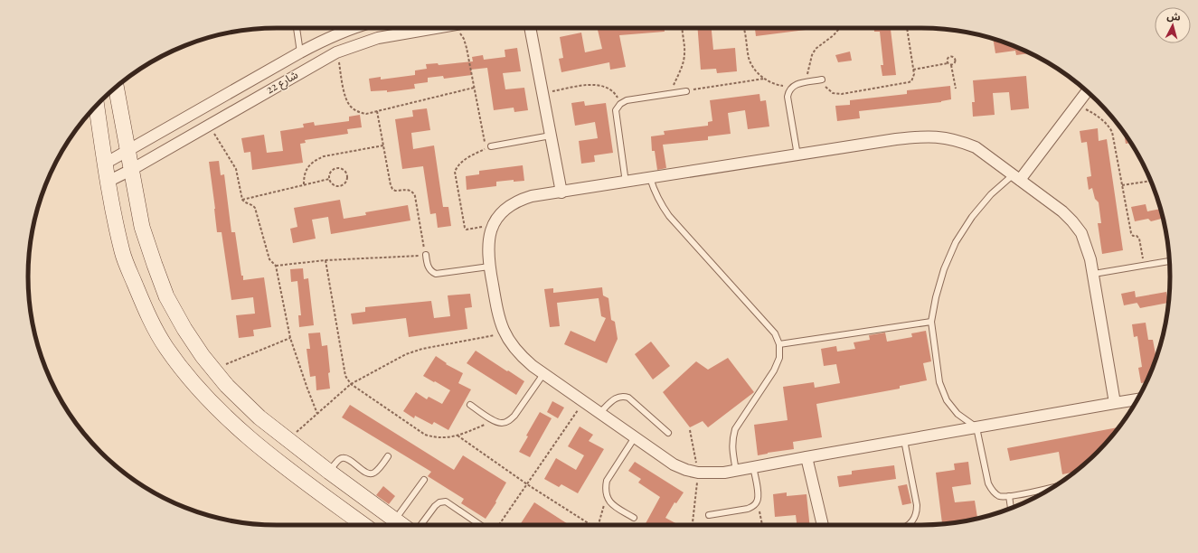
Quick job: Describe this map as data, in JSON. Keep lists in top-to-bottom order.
{
  "streets": {
    "street": ["شارع 22"]
  },
  "north": "top"
}
